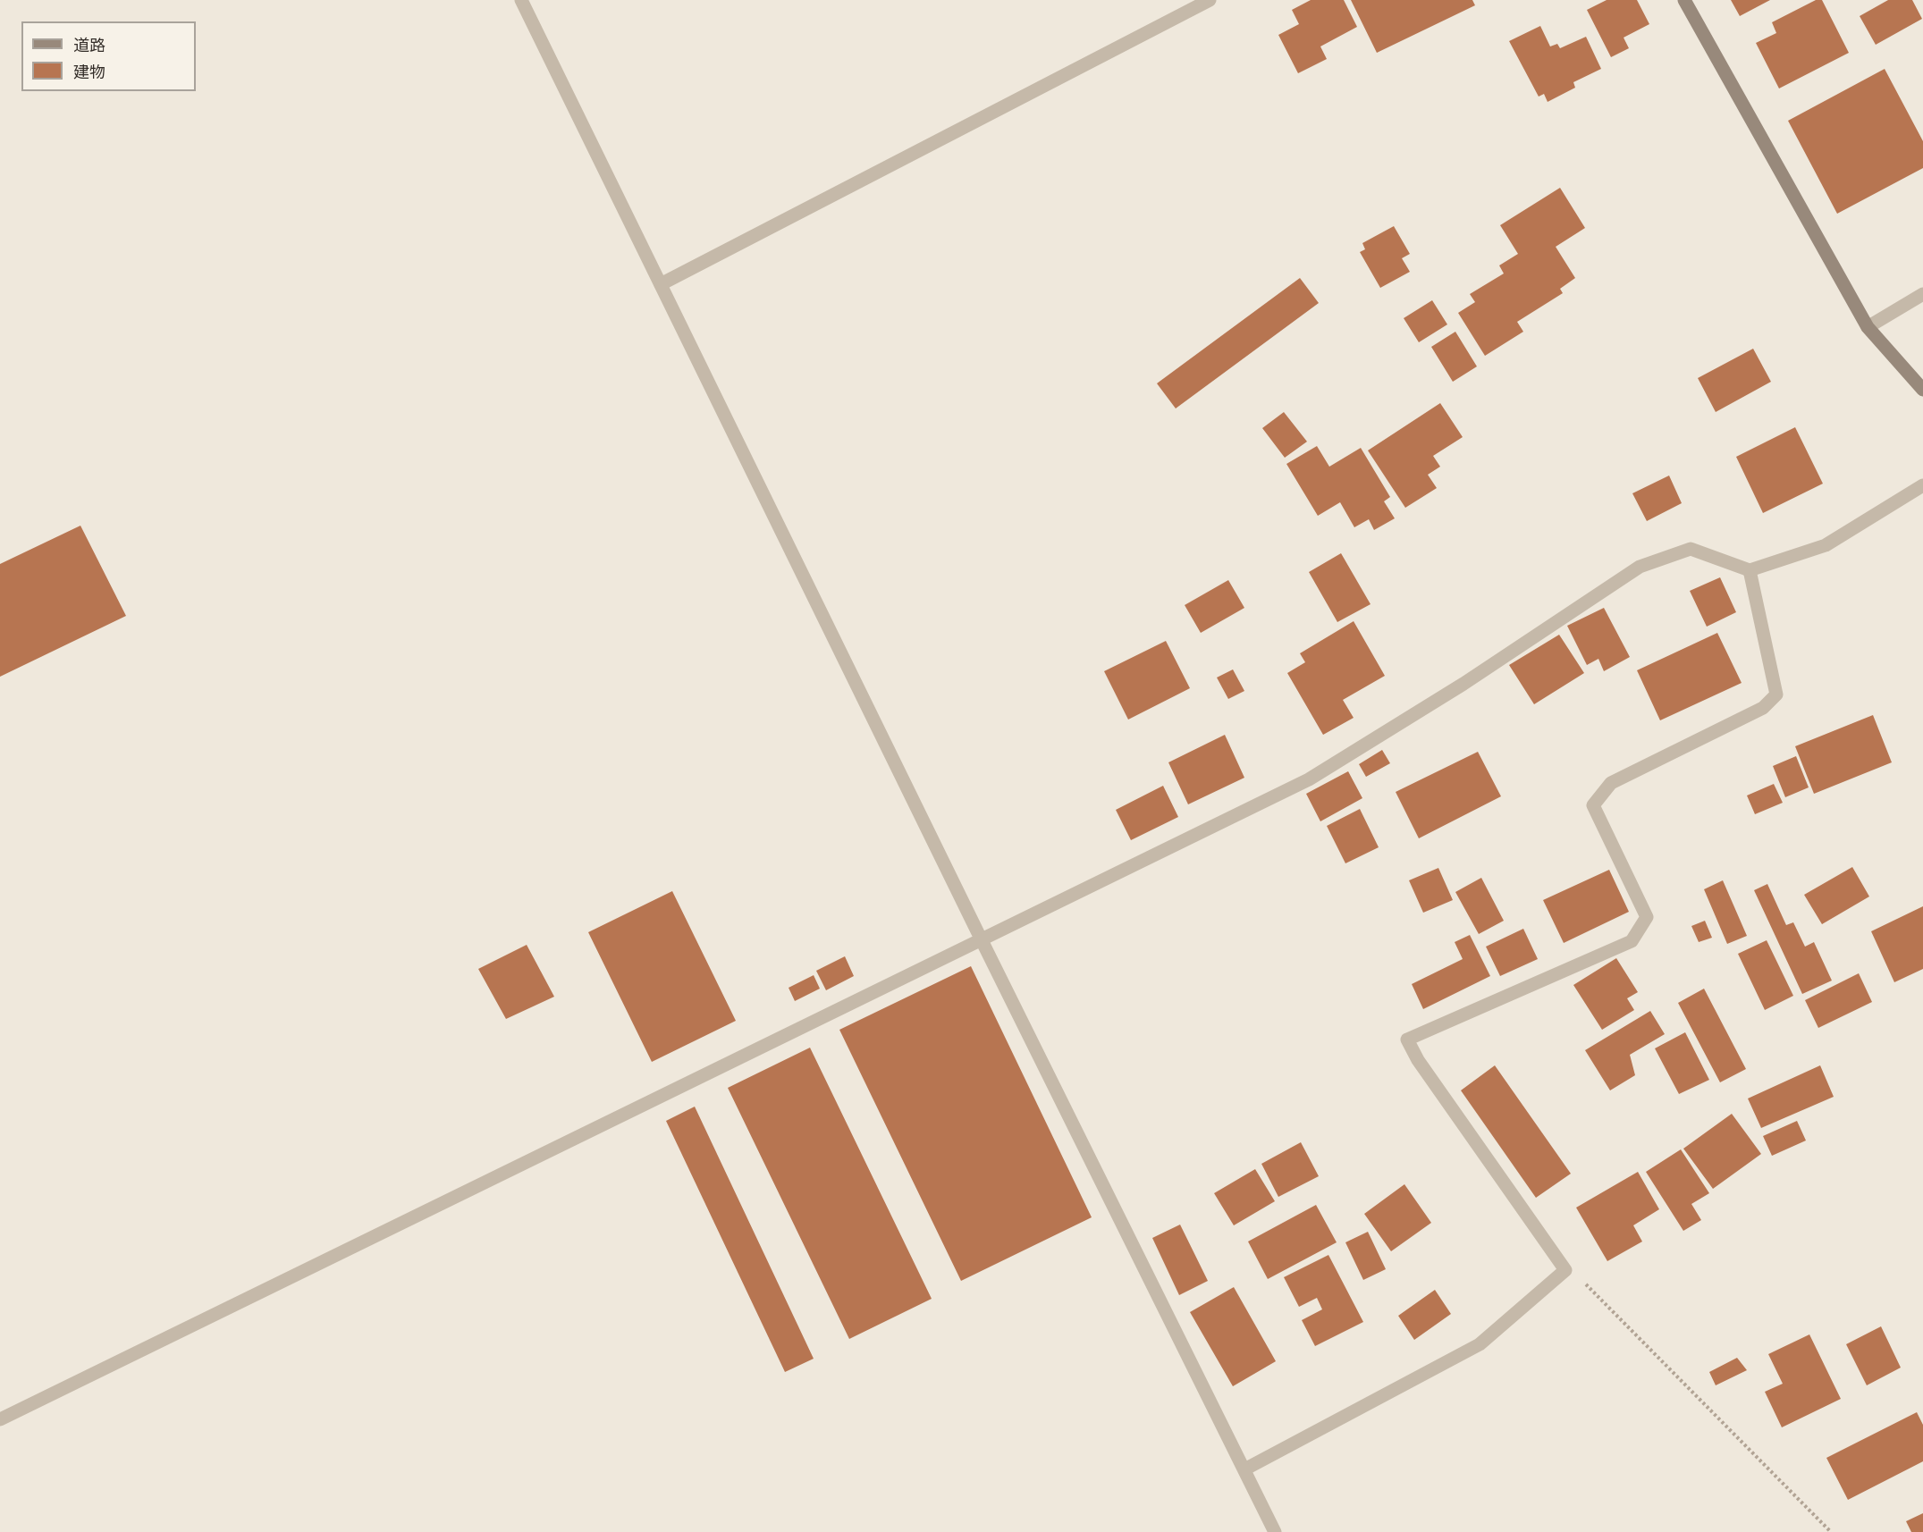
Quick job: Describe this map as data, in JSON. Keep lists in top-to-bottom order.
{
  "legend": ["道路", "建物"]
}
